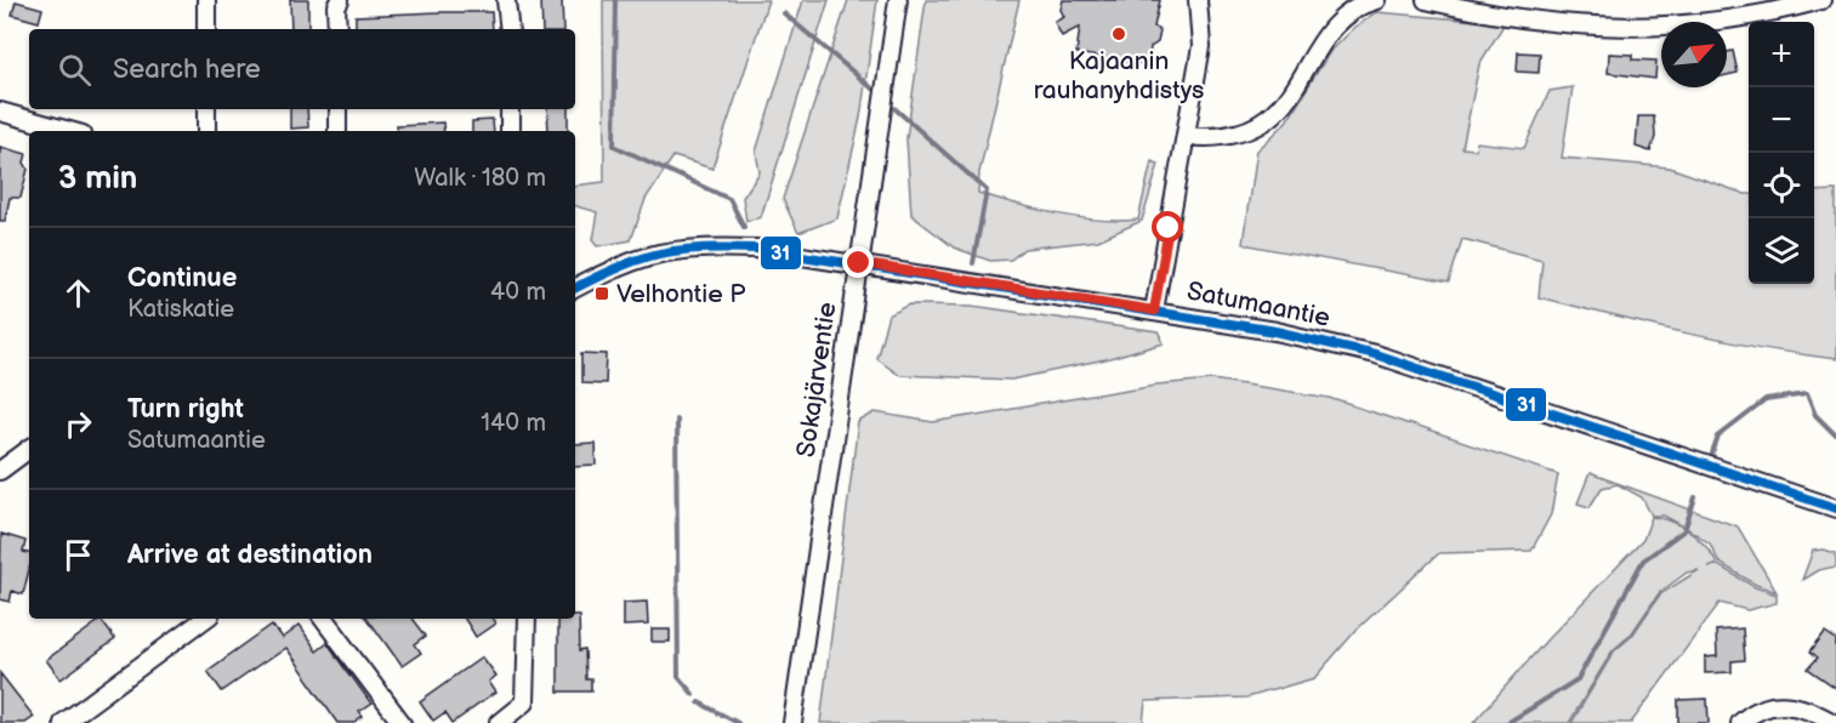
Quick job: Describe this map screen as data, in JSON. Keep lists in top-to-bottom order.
{
  "streets": {
    "street": ["Satumaantie", "Sokajärventie"]
  },
  "crossings": [
    ["Satumaantie", "Sokajärventie"]
  ],
  "places": {
    "other": ["Kajaanin rauhanyhdistys"],
    "transit": ["Velhontie P"]
  },
  "lines": ["transit line 31"],
  "north": "top right",
  "page": {
    "map_buttons": ["+", "−"],
    "search": "Search here",
    "heading": ["3 min", "Walk · 180 m"],
    "list": [
      ["Continue", "Katiskatie", "40 m"],
      ["Turn right", "Satumaantie", "140 m"],
      "Arrive at destination"
    ]
  }
}
